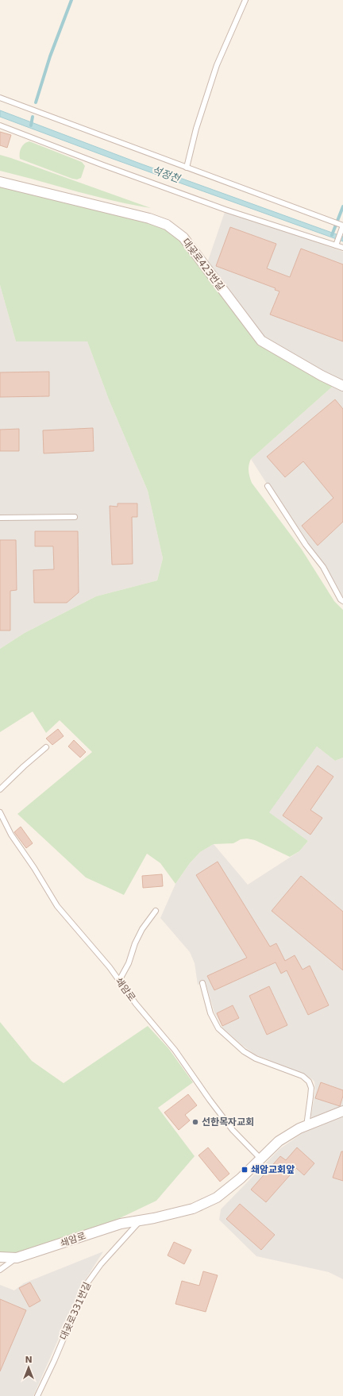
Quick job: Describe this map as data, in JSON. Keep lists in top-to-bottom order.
{
  "streets": {
    "street": ["대곶로423번길", "쇄암로"],
    "lane": ["대곶로331번길"]
  },
  "crossings": [
    ["쇄암로", "대곶로331번길"]
  ],
  "water": ["석정천"],
  "places": {
    "other": ["선한목자교회"],
    "transit": ["쇄암교회앞"]
  },
  "north": "top"
}
